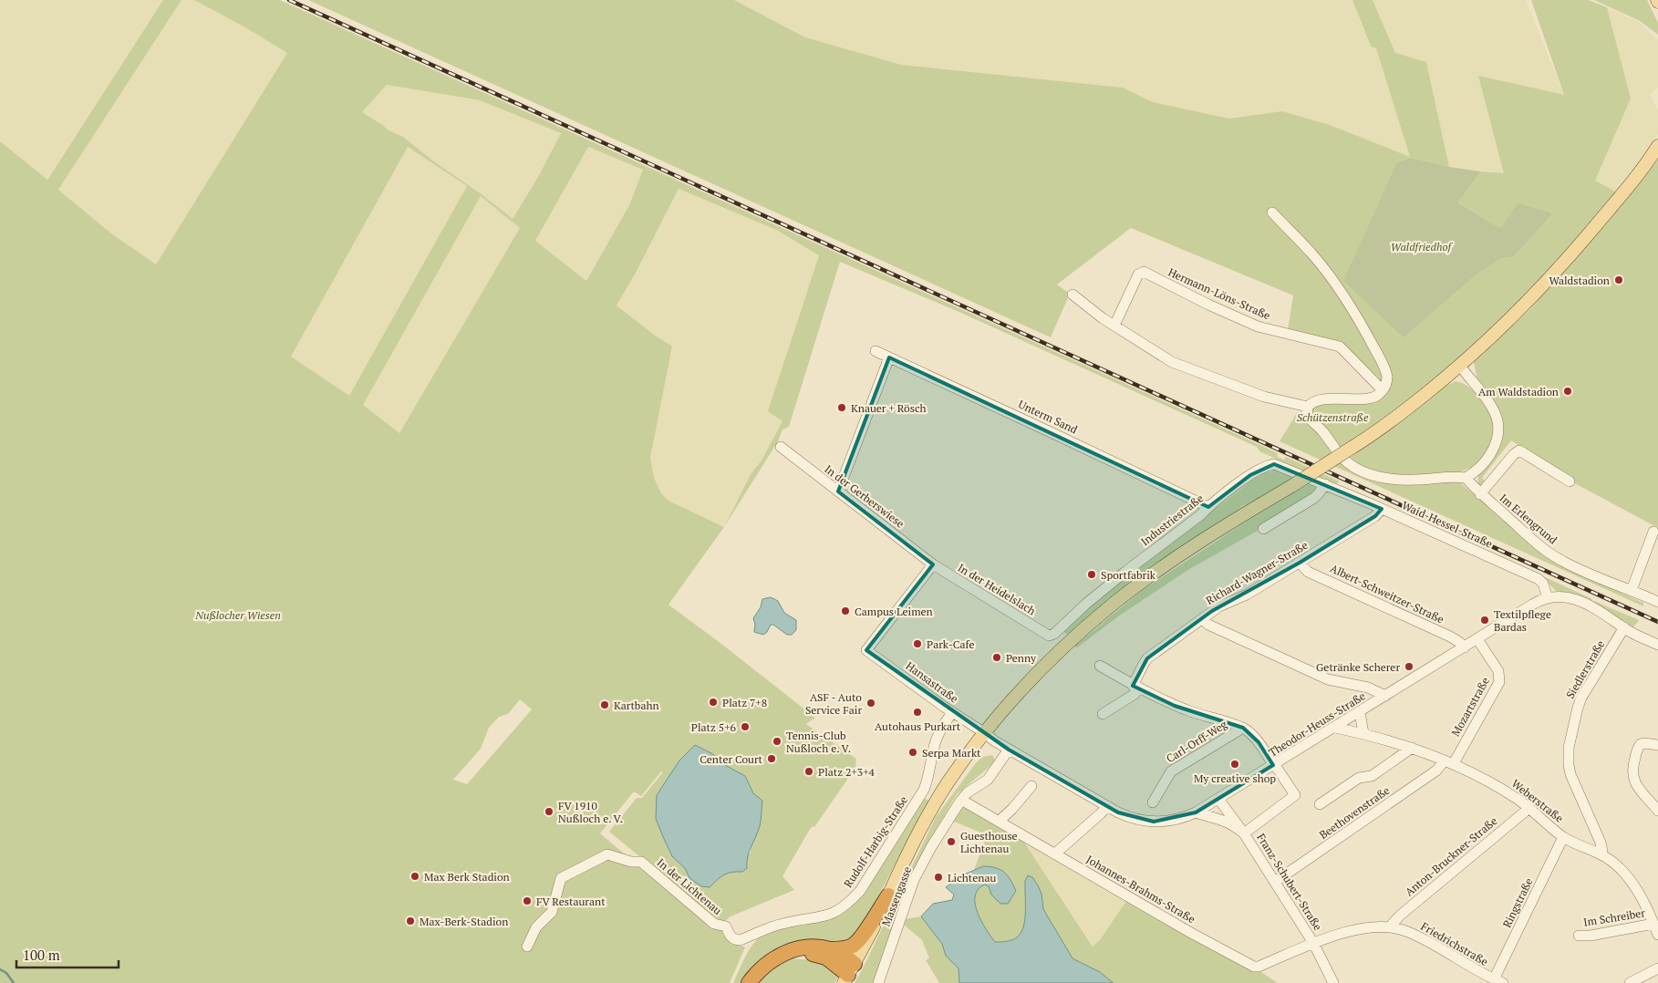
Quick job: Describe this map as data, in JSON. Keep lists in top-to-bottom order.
{
  "streets": {
    "street": [
      "Hermann-Löns-Straße",
      "Unterm Sand",
      "In der Gerberswiese",
      "Im Erlengrund",
      "Industriestraße",
      "Waid-Hessel-Straße",
      "Richard-Wagner-Straße",
      "In der Heidelslach",
      "Albert-Schweitzer-Straße",
      "Siedlerstraße",
      "Hansastraße",
      "Mozartstraße",
      "Theodor-Heuss-Straße",
      "Carl-Orff-Weg",
      "Weberstraße",
      "Beethovenstraße",
      "Rudolf-Harbig-Straße",
      "Anton-Bruckner-Straße",
      "Franz-Schubert-Straße",
      "In der Lichtenau",
      "Johannes-Brahms-Straße",
      "Massengasse",
      "Ringstraße",
      "Im Schreiber",
      "Friedrichstraße"
    ]
  },
  "crossings": [
    ["Unterm Sand", "Industriestraße"],
    ["In der Gerberswiese", "In der Heidelslach"],
    ["In der Gerberswiese", "Hansastraße"],
    ["Industriestraße", "Waid-Hessel-Straße"],
    ["Industriestraße", "In der Heidelslach"],
    ["Waid-Hessel-Straße", "Richard-Wagner-Straße"],
    ["Waid-Hessel-Straße", "Theodor-Heuss-Straße"],
    ["Richard-Wagner-Straße", "Albert-Schweitzer-Straße"],
    ["In der Heidelslach", "Hansastraße"],
    ["Albert-Schweitzer-Straße", "Theodor-Heuss-Straße"],
    ["Siedlerstraße", "Theodor-Heuss-Straße"],
    ["Siedlerstraße", "Weberstraße"],
    ["Hansastraße", "Theodor-Heuss-Straße"],
    ["Hansastraße", "Rudolf-Harbig-Straße"],
    ["Mozartstraße", "Theodor-Heuss-Straße"],
    ["Mozartstraße", "Weberstraße"],
    ["Mozartstraße", "Beethovenstraße"],
    ["Theodor-Heuss-Straße", "Weberstraße"],
    ["Theodor-Heuss-Straße", "Franz-Schubert-Straße"],
    ["Weberstraße", "Beethovenstraße"],
    ["Weberstraße", "Anton-Bruckner-Straße"],
    ["Weberstraße", "Ringstraße"],
    ["Weberstraße", "Im Schreiber"],
    ["Beethovenstraße", "Franz-Schubert-Straße"],
    ["Rudolf-Harbig-Straße", "In der Lichtenau"],
    ["Anton-Bruckner-Straße", "Friedrichstraße"],
    ["Franz-Schubert-Straße", "Johannes-Brahms-Straße"],
    ["Franz-Schubert-Straße", "Friedrichstraße"],
    ["Johannes-Brahms-Straße", "Massengasse"],
    ["Johannes-Brahms-Straße", "Friedrichstraße"],
    ["Ringstraße", "Friedrichstraße"]
  ],
  "parks": ["Waldfriedhof", "Schützenstraße", "Nußlocher Wiesen"],
  "places": [
    "Waldstadion",
    "Am Waldstadion",
    "Knauer + Rösch",
    "Sportfabrik",
    "Campus Leimen",
    "Textilpflege Bardas",
    "Park-Cafe",
    "Penny",
    "Getränke Scherer",
    "Platz 7+8",
    "ASF - Auto Service Fair",
    "Kartbahn",
    "Autohaus Purkart",
    "Platz 5+6",
    "Tennis-Club Nußloch e. V.",
    "Serpa Markt",
    "Center Court",
    "My creative shop",
    "Platz 2+3+4",
    "FV 1910 Nußloch e. V.",
    "Guesthouse Lichtenau",
    "Max Berk Stadion",
    "Lichtenau",
    "FV Restaurant",
    "Max-Berk-Stadion"
  ],
  "scale_bar": "100 m"
}
